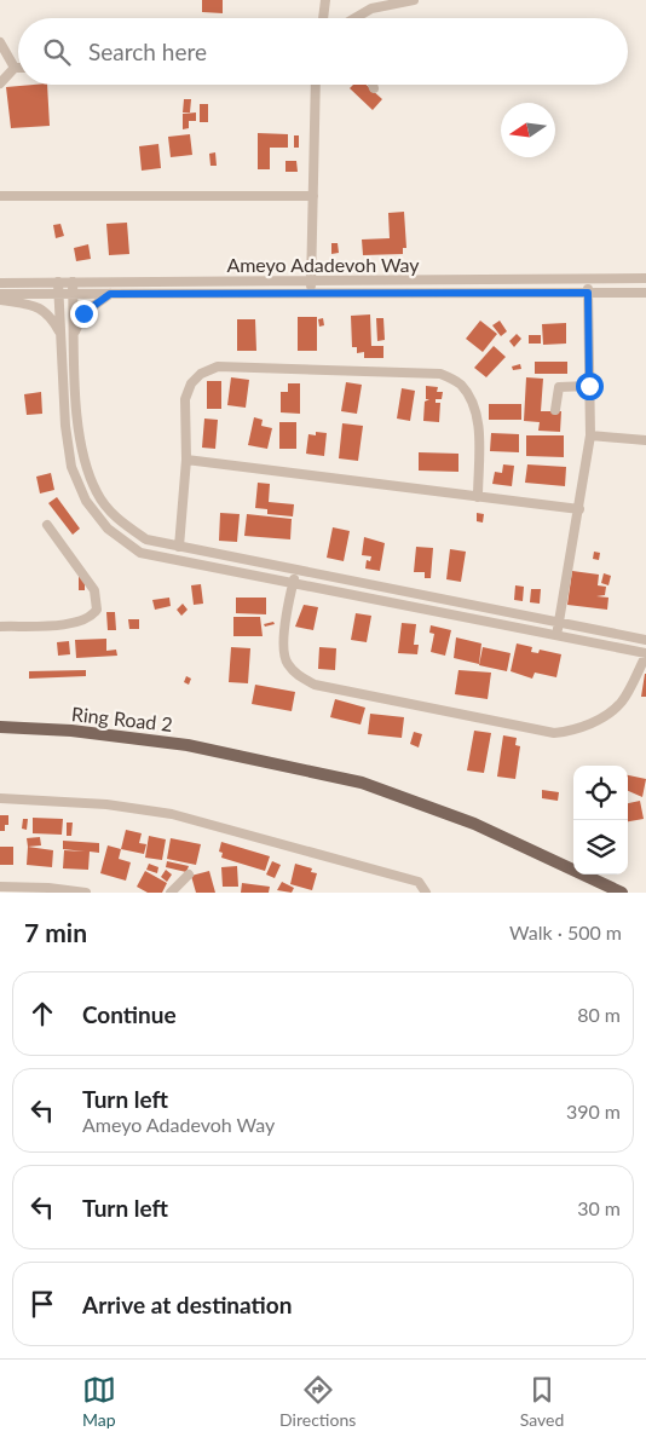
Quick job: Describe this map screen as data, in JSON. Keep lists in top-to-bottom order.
{
  "streets": {
    "main road": ["Ring Road 2"],
    "street": ["Ameyo Adadevoh Way"]
  },
  "north": "left",
  "page": {
    "search": "Search here",
    "heading": ["7 min", "Walk · 500 m"],
    "list": [
      ["Continue", "80 m"],
      ["Turn left", "Ameyo Adadevoh Way", "390 m"],
      ["Turn left", "30 m"],
      "Arrive at destination"
    ],
    "nav": ["Map", "Directions", "Saved"]
  }
}
